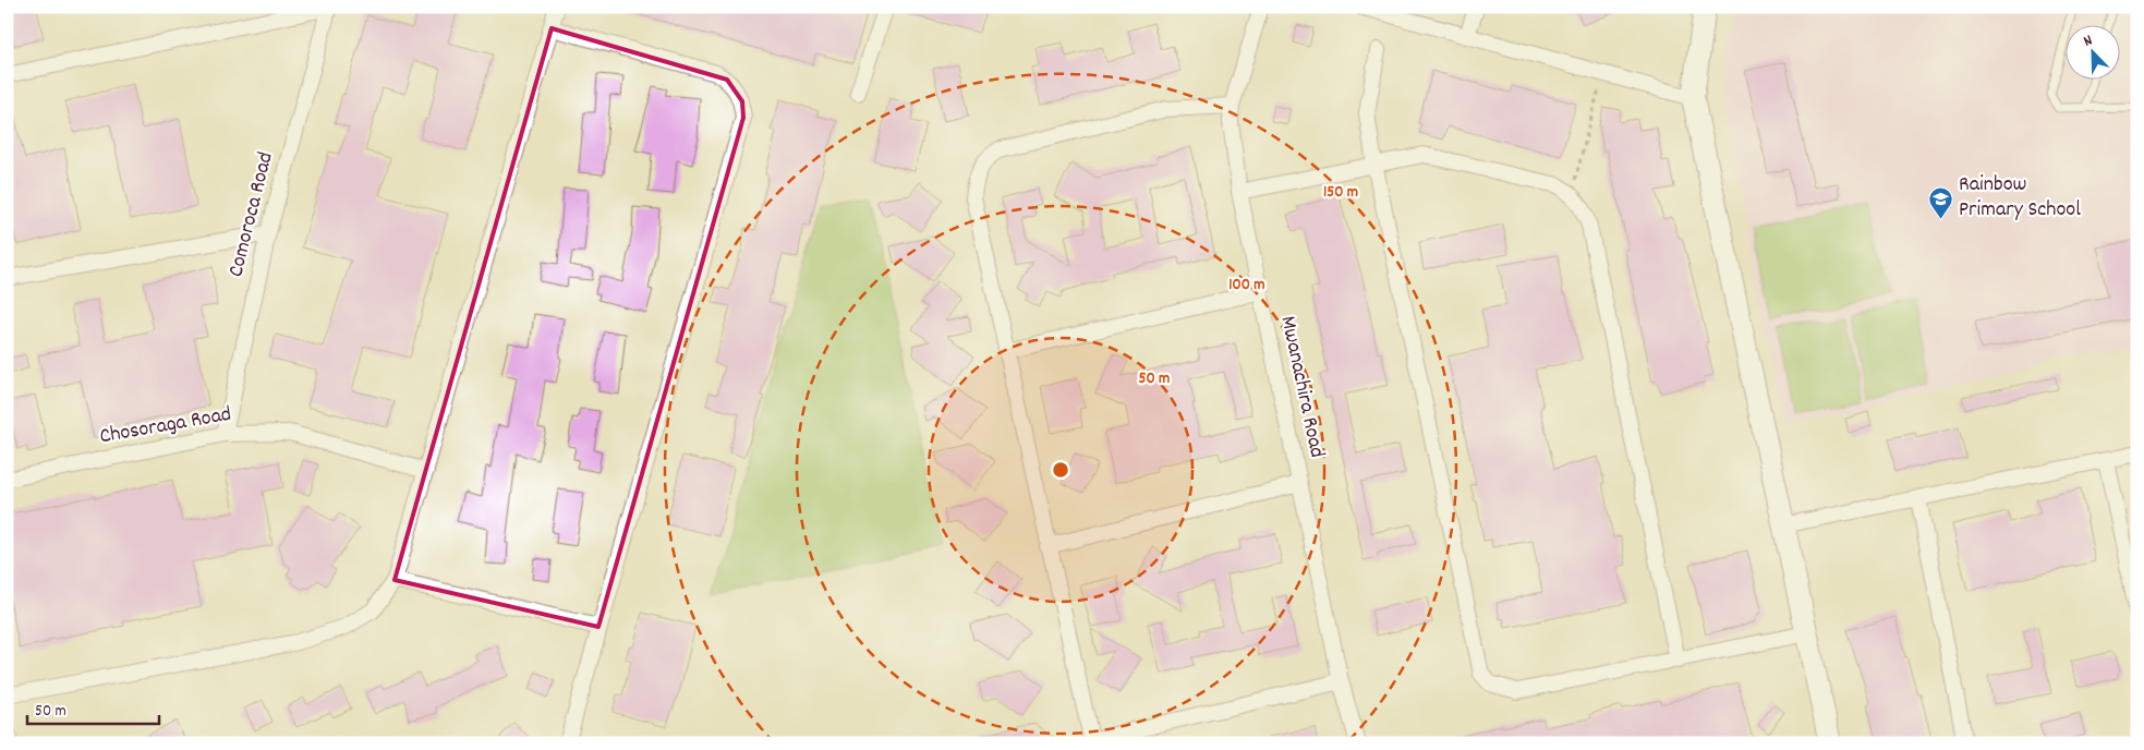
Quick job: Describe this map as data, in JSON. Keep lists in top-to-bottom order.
{
  "streets": {
    "street": ["Comoroca Road", "Mwanachira Road", "Chosoraga Road"]
  },
  "crossings": [
    ["Comoroca Road", "Chosoraga Road"]
  ],
  "places": {
    "school or university": ["Rainbow Primary School"]
  },
  "scale_bar": "50 m",
  "north": "top left",
  "rings": ["150 m", "100 m", "50 m"]
}
